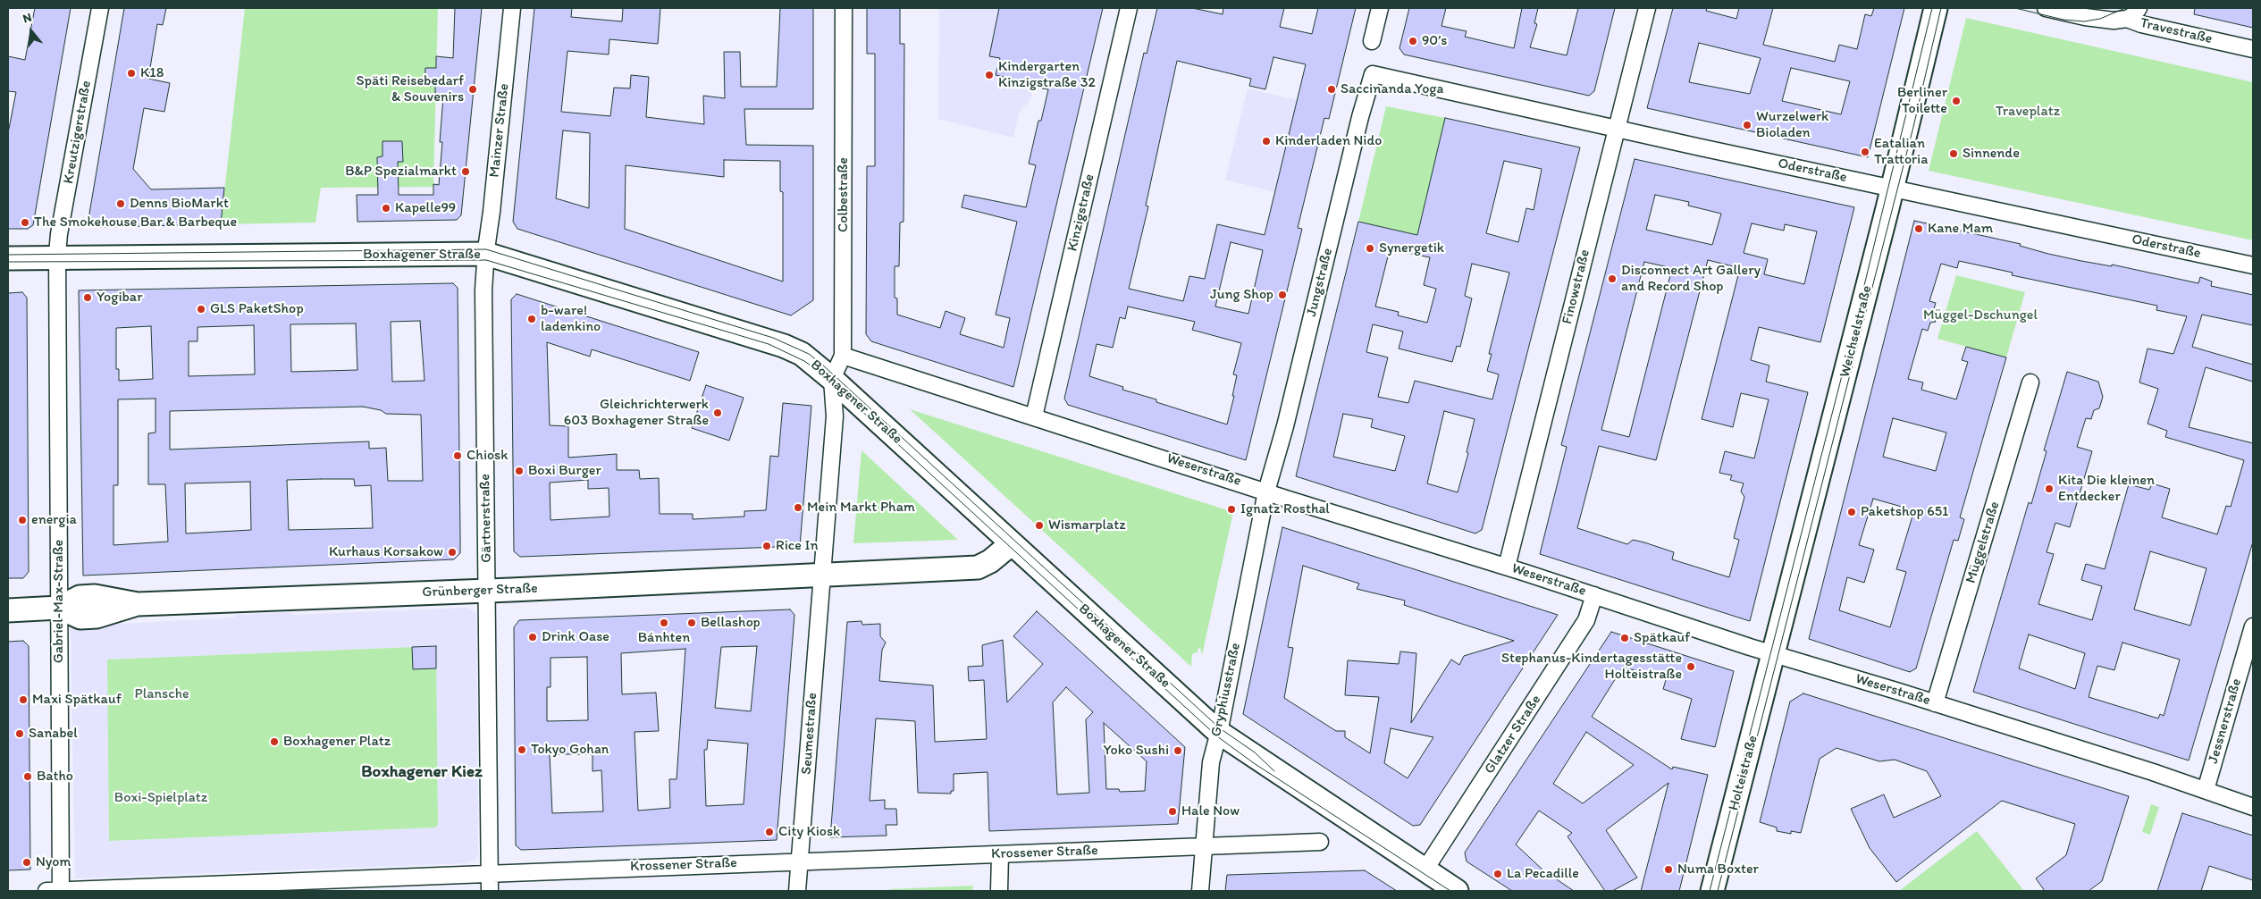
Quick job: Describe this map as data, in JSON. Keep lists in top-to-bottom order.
{
  "streets": {
    "street": [
      "Travestraße",
      "Mainzer Straße",
      "Kreutzigerstraße",
      "Oderstraße",
      "Colbestraße",
      "Kinzigstraße",
      "Boxhagener Straße",
      "Jungstraße",
      "Finowstraße",
      "Weichselstraße",
      "Weserstraße",
      "Gärtnerstraße",
      "Müggelstraße",
      "Grünberger Straße",
      "Gabriel-Max-Straße",
      "Gryphiusstraße",
      "Jessnerstraße",
      "Seumestraße",
      "Glatzer Straße",
      "Holteistraße",
      "Krossener Straße"
    ]
  },
  "crossings": [
    ["Mainzer Straße", "Boxhagener Straße"],
    ["Mainzer Straße", "Gärtnerstraße"],
    ["Kreutzigerstraße", "Boxhagener Straße"],
    ["Kreutzigerstraße", "Gabriel-Max-Straße"],
    ["Oderstraße", "Jungstraße"],
    ["Oderstraße", "Finowstraße"],
    ["Oderstraße", "Weichselstraße"],
    ["Colbestraße", "Boxhagener Straße"],
    ["Colbestraße", "Weserstraße"],
    ["Kinzigstraße", "Weserstraße"],
    ["Boxhagener Straße", "Gärtnerstraße"],
    ["Boxhagener Straße", "Gabriel-Max-Straße"],
    ["Boxhagener Straße", "Gryphiusstraße"],
    ["Boxhagener Straße", "Glatzer Straße"],
    ["Jungstraße", "Weserstraße"],
    ["Jungstraße", "Gryphiusstraße"],
    ["Finowstraße", "Weserstraße"],
    ["Weichselstraße", "Weserstraße"],
    ["Weichselstraße", "Holteistraße"],
    ["Weserstraße", "Müggelstraße"],
    ["Weserstraße", "Gryphiusstraße"],
    ["Weserstraße", "Jessnerstraße"],
    ["Weserstraße", "Glatzer Straße"],
    ["Weserstraße", "Holteistraße"],
    ["Gärtnerstraße", "Grünberger Straße"],
    ["Gärtnerstraße", "Krossener Straße"],
    ["Grünberger Straße", "Gabriel-Max-Straße"],
    ["Grünberger Straße", "Seumestraße"],
    ["Gabriel-Max-Straße", "Krossener Straße"],
    ["Gryphiusstraße", "Krossener Straße"],
    ["Seumestraße", "Krossener Straße"]
  ],
  "districts": ["Boxhagener Kiez"],
  "parks": [
    "Traveplatz",
    "Müggel-Dschungel",
    "Plansche",
    "Boxi-Spielplatz"
  ],
  "places": [
    "90’s",
    "K18",
    "Kindergarten Kinzigstraße 32",
    "Späti Reisebedarf & Souvenirs",
    "Saccinanda Yoga",
    "Berliner Toilette",
    "Wurzelwerk Bioladen",
    "Kinderladen Nido",
    "Eatalian Trattoria",
    "Sinnende",
    "B&P Spezialmarkt",
    "Denns BioMarkt",
    "Kapelle99",
    "The Smokehouse Bar & Barbeque",
    "Kane Mam",
    "Synergetik",
    "Disconnect Art Gallery and Record Shop",
    "Jung Shop",
    "Yogibar",
    "GLS PaketShop",
    "b-ware! ladenkino",
    "Gleichrichterwerk 603 Boxhagener Straße",
    "Chiosk",
    "Boxi Burger",
    "Kita Die kleinen Entdecker",
    "Mein Markt Pham",
    "Ignatz Rosthal",
    "Paketshop 651",
    "energia",
    "Wismarplatz",
    "Rice In",
    "Kurhaus Korsakow",
    "Bánhten",
    "Bellashop",
    "Drink Oase",
    "Spätkauf",
    "Stephanus-Kindertagesstätte Holteistraße",
    "Maxi Spätkauf",
    "Sanabel",
    "Boxhagener Platz",
    "Tokyo Gohan",
    "Yoko Sushi",
    "Batho",
    "Hale Now",
    "City Kiosk",
    "Nyom",
    "Numa Boxter",
    "La Pecadille"
  ],
  "north": "top"
}
